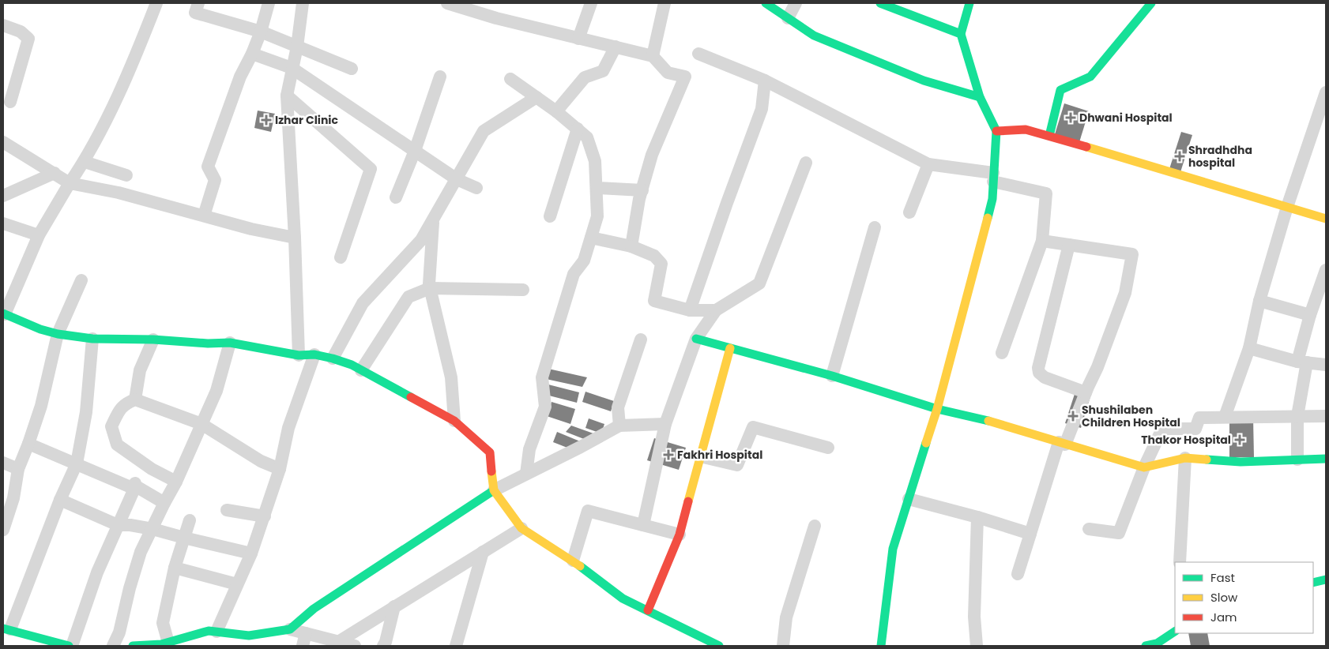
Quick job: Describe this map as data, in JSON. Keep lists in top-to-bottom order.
{
  "places": {
    "health": [
      "Dhwani Hospital",
      "Izhar Clinic",
      "Shradhdha hospital",
      "Shushilaben Children Hospital",
      "Thakor Hospital",
      "Fakhri Hospital"
    ]
  },
  "legend": ["Fast", "Slow", "Jam"]
}
